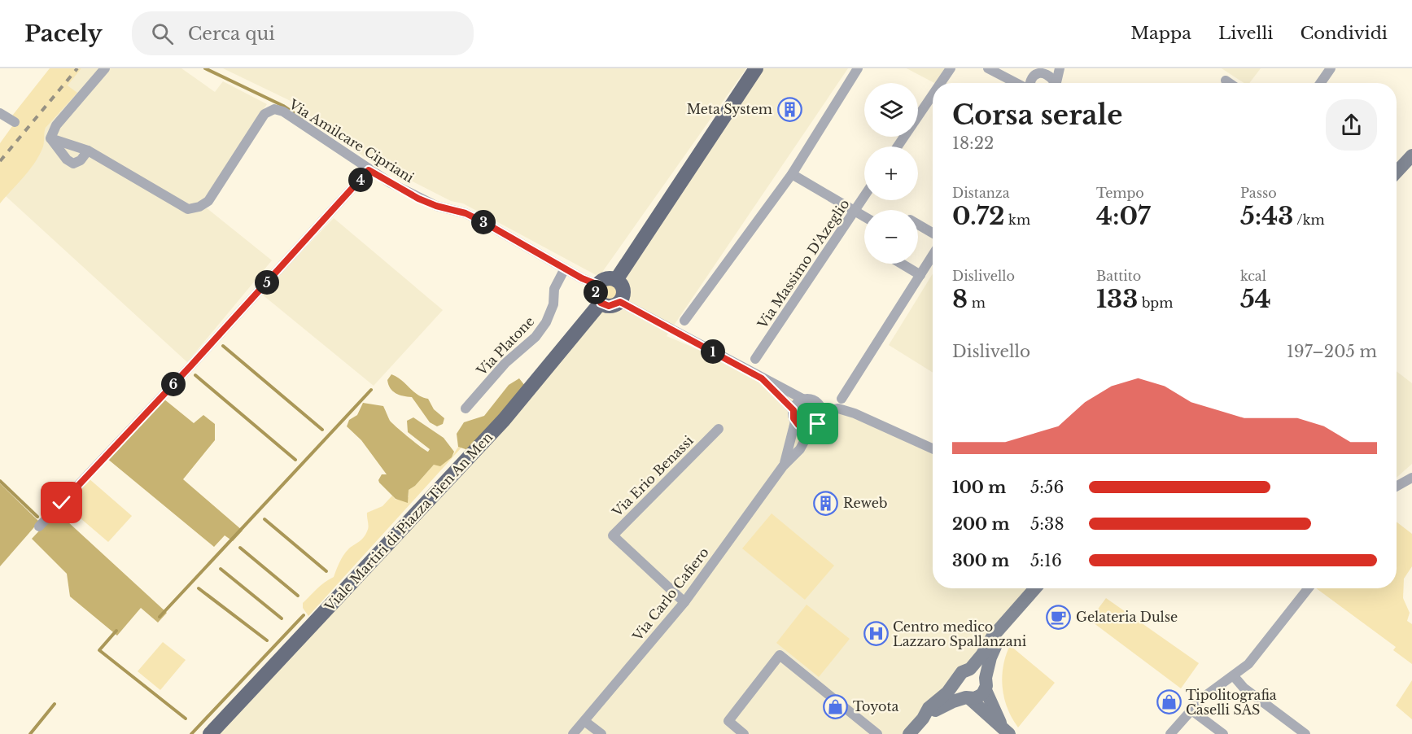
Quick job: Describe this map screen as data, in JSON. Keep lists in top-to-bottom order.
{
  "streets": {
    "main road": ["Viale Martiri di Piazza Tien An Men"],
    "street": [
      "Via Amilcare Cipriani",
      "Via Massimo D'Azeglio",
      "Via Platone",
      "Via Erio Benassi",
      "Via Carlo Cafiero"
    ]
  },
  "crossings": [
    ["Via Amilcare Cipriani", "Via Platone"],
    ["Via Amilcare Cipriani", "Viale Martiri di Piazza Tien An Men"],
    ["Via Erio Benassi", "Via Carlo Cafiero"]
  ],
  "places": {
    "building": ["Meta System", "Reweb"],
    "cafe": ["Gelateria Dulse"],
    "hospital": ["Centro medico Lazzaro Spallanzani"],
    "shop": ["Tipolitografia Caselli SAS", "Toyota"]
  },
  "page": {
    "header": "Pacely",
    "search": "Cerca qui",
    "nav": ["Mappa", "Livelli", "Condividi"],
    "map_buttons": ["+", "−"],
    "heading": ["Corsa serale", "18:22"],
    "stats": [
      ["Distanza", "0.72 km"],
      ["Tempo", "4:07"],
      ["Passo", "5:43 /km"],
      ["Dislivello", "8 m"],
      ["Battito", "133 bpm"],
      ["kcal", "54"]
    ],
    "pins": [
      "4",
      "3",
      "5",
      "2",
      "1",
      "6"
    ],
    "chart": ["Dislivello", "197–205 m"],
    "list": [
      {
        "name": "100 m",
        "note": "5:56"
      },
      {
        "name": "200 m",
        "note": "5:38"
      },
      {
        "name": "300 m",
        "note": "5:16"
      }
    ]
  }
}
